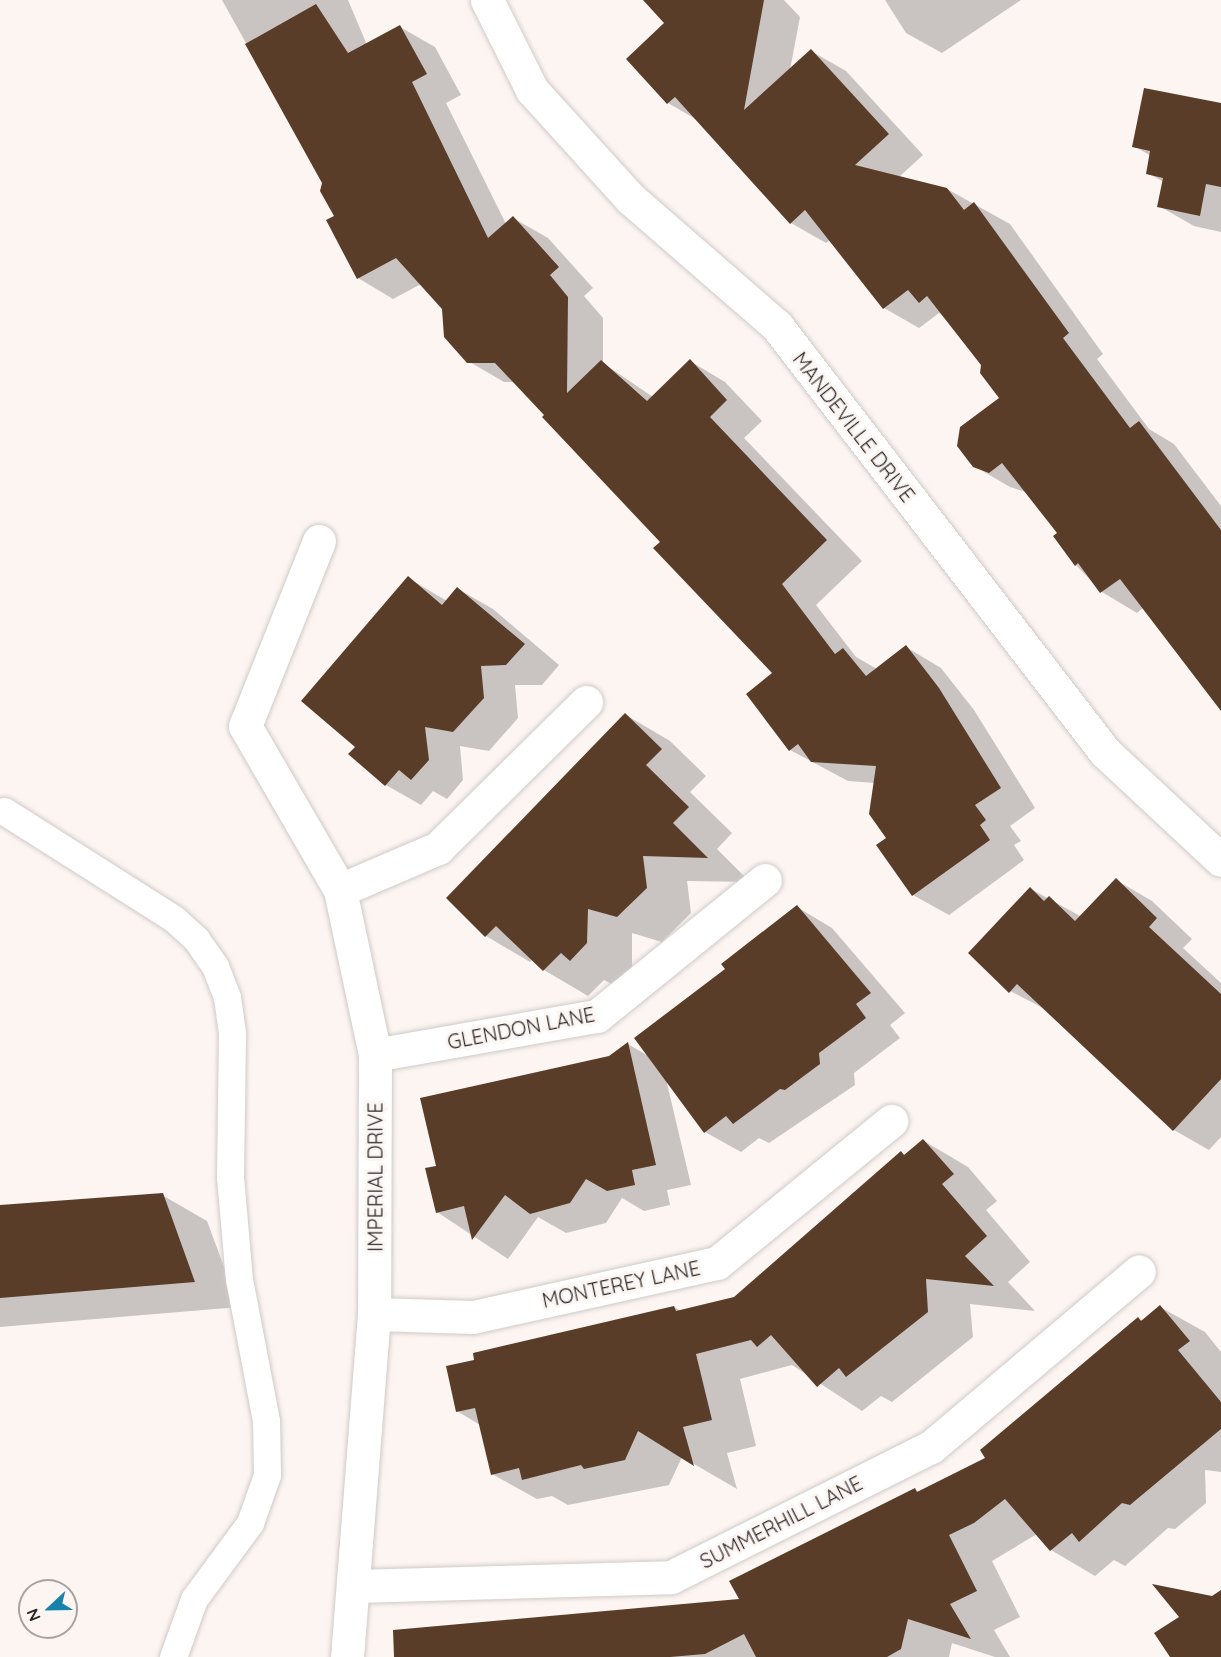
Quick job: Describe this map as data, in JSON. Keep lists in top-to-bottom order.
{
  "streets": {
    "street": [
      "MANDEVILLE DRIVE",
      "GLENDON LANE",
      "IMPERIAL DRIVE",
      "MONTEREY LANE",
      "SUMMERHILL LANE"
    ]
  },
  "crossings": [
    ["GLENDON LANE", "IMPERIAL DRIVE"],
    ["IMPERIAL DRIVE", "MONTEREY LANE"],
    ["IMPERIAL DRIVE", "SUMMERHILL LANE"]
  ],
  "north": "left"
}
